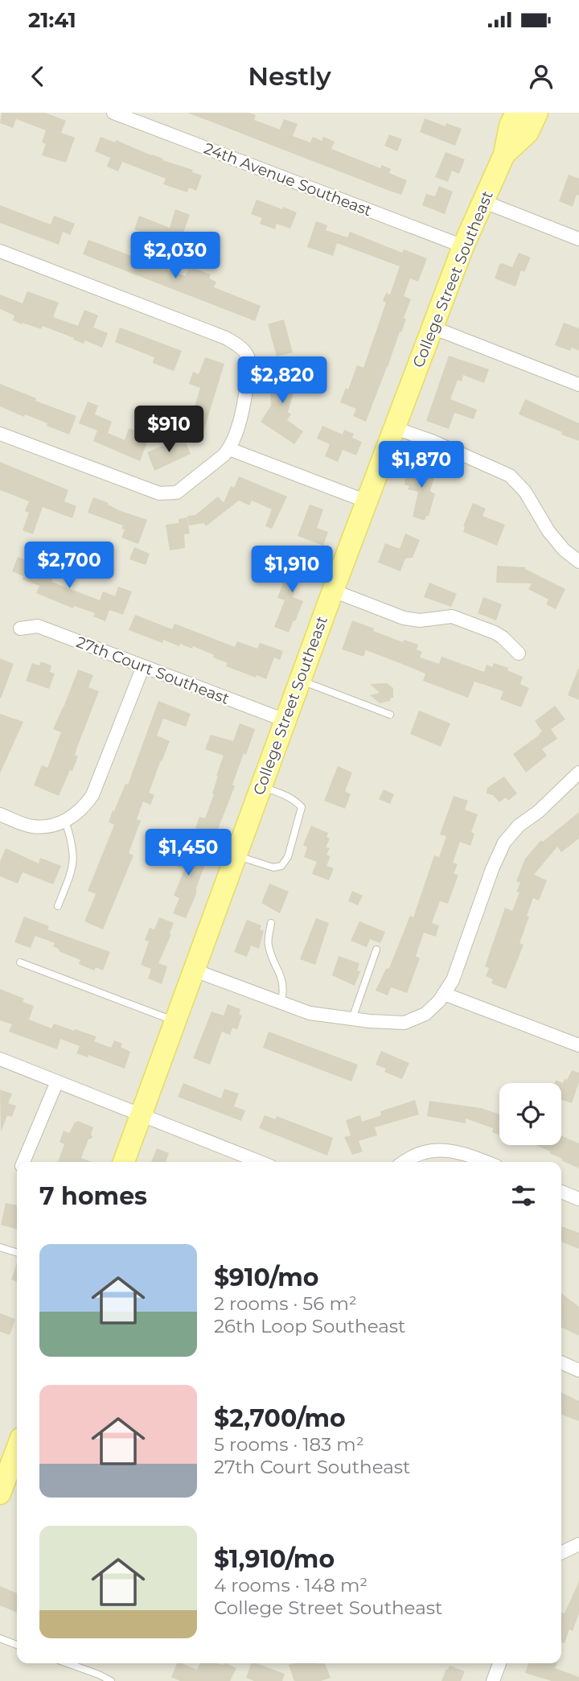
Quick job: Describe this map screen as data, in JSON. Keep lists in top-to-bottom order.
{
  "streets": {
    "main road": ["College Street Southeast"],
    "street": ["24th Avenue Southeast", "27th Court Southeast"]
  },
  "crossings": [
    ["24th Avenue Southeast", "College Street Southeast"],
    ["College Street Southeast", "27th Court Southeast"]
  ],
  "page": {
    "status": "21:41",
    "header": "Nestly",
    "price": [
      "$2,030",
      "$2,820",
      "$910",
      "$1,870",
      "$2,700",
      "$1,910",
      "$1,450"
    ],
    "heading": "7 homes",
    "list": [
      {
        "name": "$910/mo",
        "note": "2 rooms · 56 m² · 26th Loop Southeast"
      },
      {
        "name": "$2,700/mo",
        "note": "5 rooms · 183 m² · 27th Court Southeast"
      },
      {
        "name": "$1,910/mo",
        "note": "4 rooms · 148 m² · College Street Southeast"
      }
    ]
  }
}
